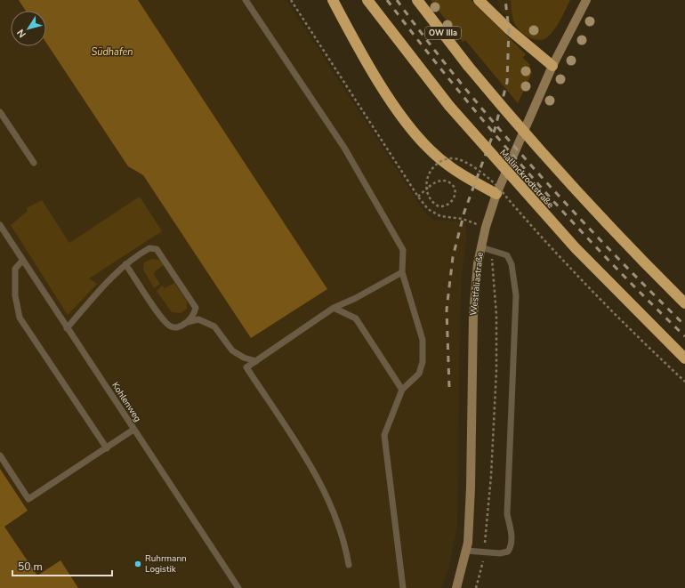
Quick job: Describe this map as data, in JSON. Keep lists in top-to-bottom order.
{
  "streets": {
    "highway": ["OW IIIa", "Mallinckrodtstraße"],
    "street": ["Westfaliastraße"],
    "lane": ["Kohlenweg"]
  },
  "water": ["Südhafen"],
  "places": ["Ruhrmann Logistik"],
  "scale_bar": "50 m",
  "north": "bottom left"
}
